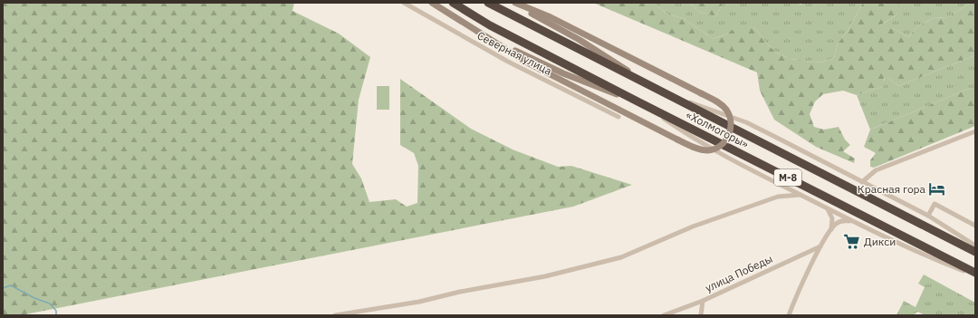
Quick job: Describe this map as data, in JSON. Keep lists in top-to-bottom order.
{
  "streets": {
    "highway": ["«Холмогоры»", "М-8"],
    "street": ["Северная улица", "улица Победы"]
  },
  "places": {
    "hotel": ["Красная гора"],
    "supermarket": ["Дикси"]
  }
}
